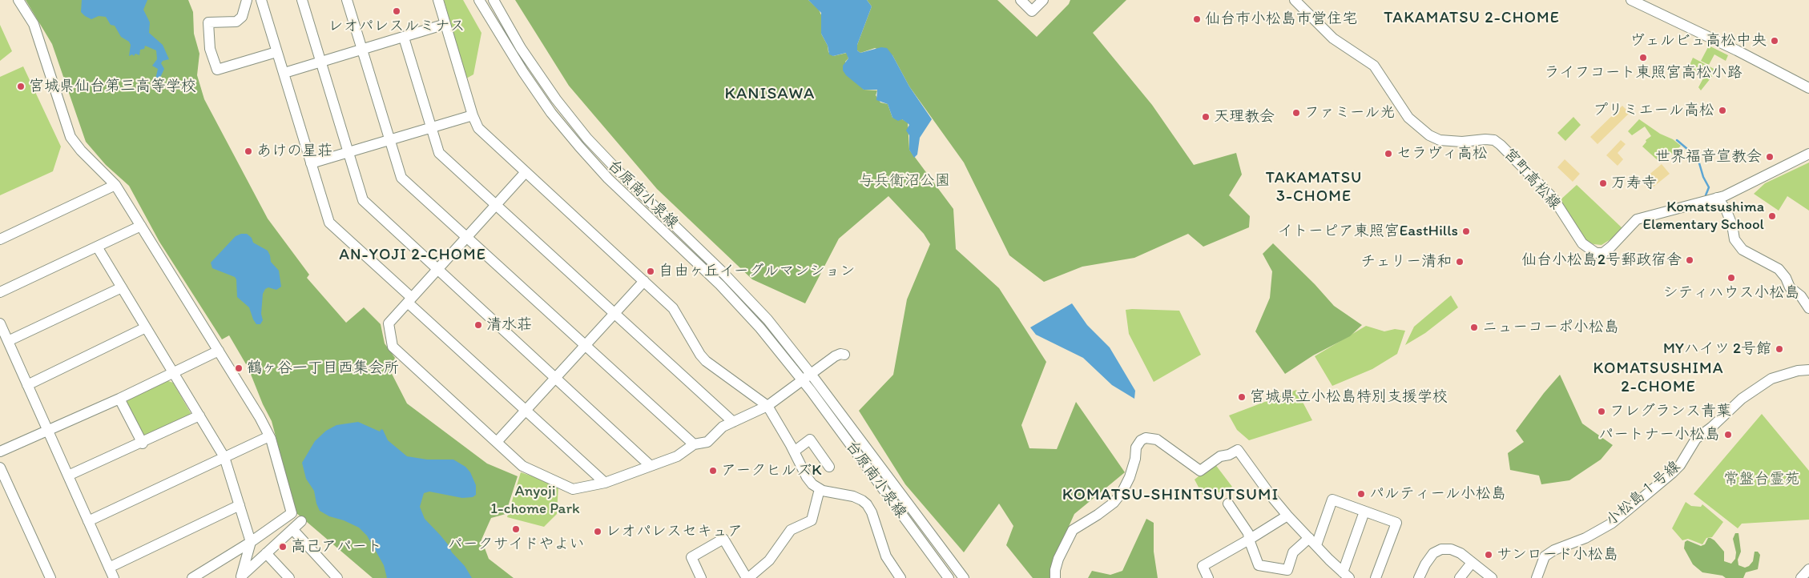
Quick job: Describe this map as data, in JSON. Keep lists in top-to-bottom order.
{
  "streets": {
    "street": ["宮町高松線", "台原南小泉線", "小松島１号線"]
  },
  "districts": [
    "TAKAMATSU 2-CHOME",
    "KANISAWA",
    "TAKAMATSU 3-CHOME",
    "AN-YOJI 2-CHOME",
    "KOMATSUSHIMA 2-CHOME",
    "KOMATSU-SHINTSUTSUMI"
  ],
  "parks": ["与兵衛沼公園", "常盤台霊苑", "Anyoji 1-chome Park"],
  "places": [
    "レオパレスルミナス",
    "仙台市小松島市営住宅",
    "ヴェルビュ高松中央",
    "ライフコート東照宮高松小路",
    "宮城県仙台第三高等学校",
    "プリミエール高松",
    "ファミール光",
    "天理教会",
    "あけの星荘",
    "セラヴィ高松",
    "世界福音宣教会",
    "万寿寺",
    "Komatsushima Elementary School",
    "イトーピア東照宮EastHills",
    "仙台小松島2号郵政宿舎",
    "チェリー清和",
    "自由ヶ丘イーグルマンション",
    "シティハウス小松島",
    "清水荘",
    "ニューコーポ小松島",
    "MYハイツ 2号館",
    "鶴ヶ谷一丁目西集会所",
    "宮城県立小松島特別支援学校",
    "フレグランス青葉",
    "パートナー小松島",
    "アークヒルズK",
    "パルティール小松島",
    "パークサイドやよい",
    "レオパレスセキュア",
    "高己アパート",
    "サンロード小松島"
  ]
}
